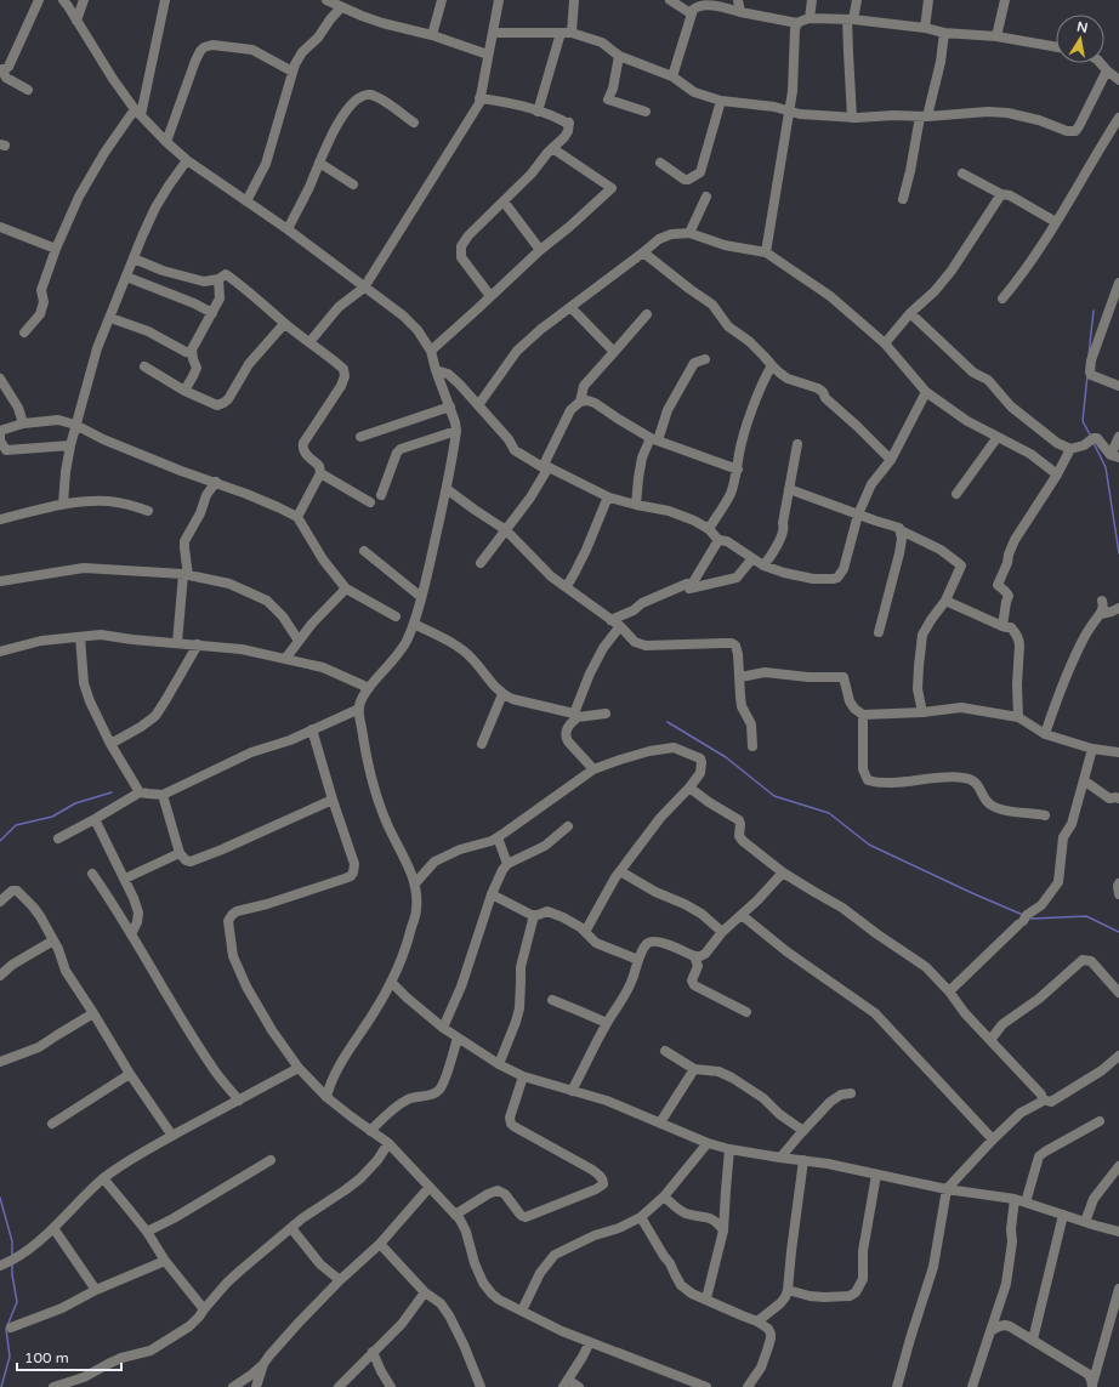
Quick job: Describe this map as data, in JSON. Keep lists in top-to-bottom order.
{
  "scale_bar": "100 m",
  "north": "top"
}
